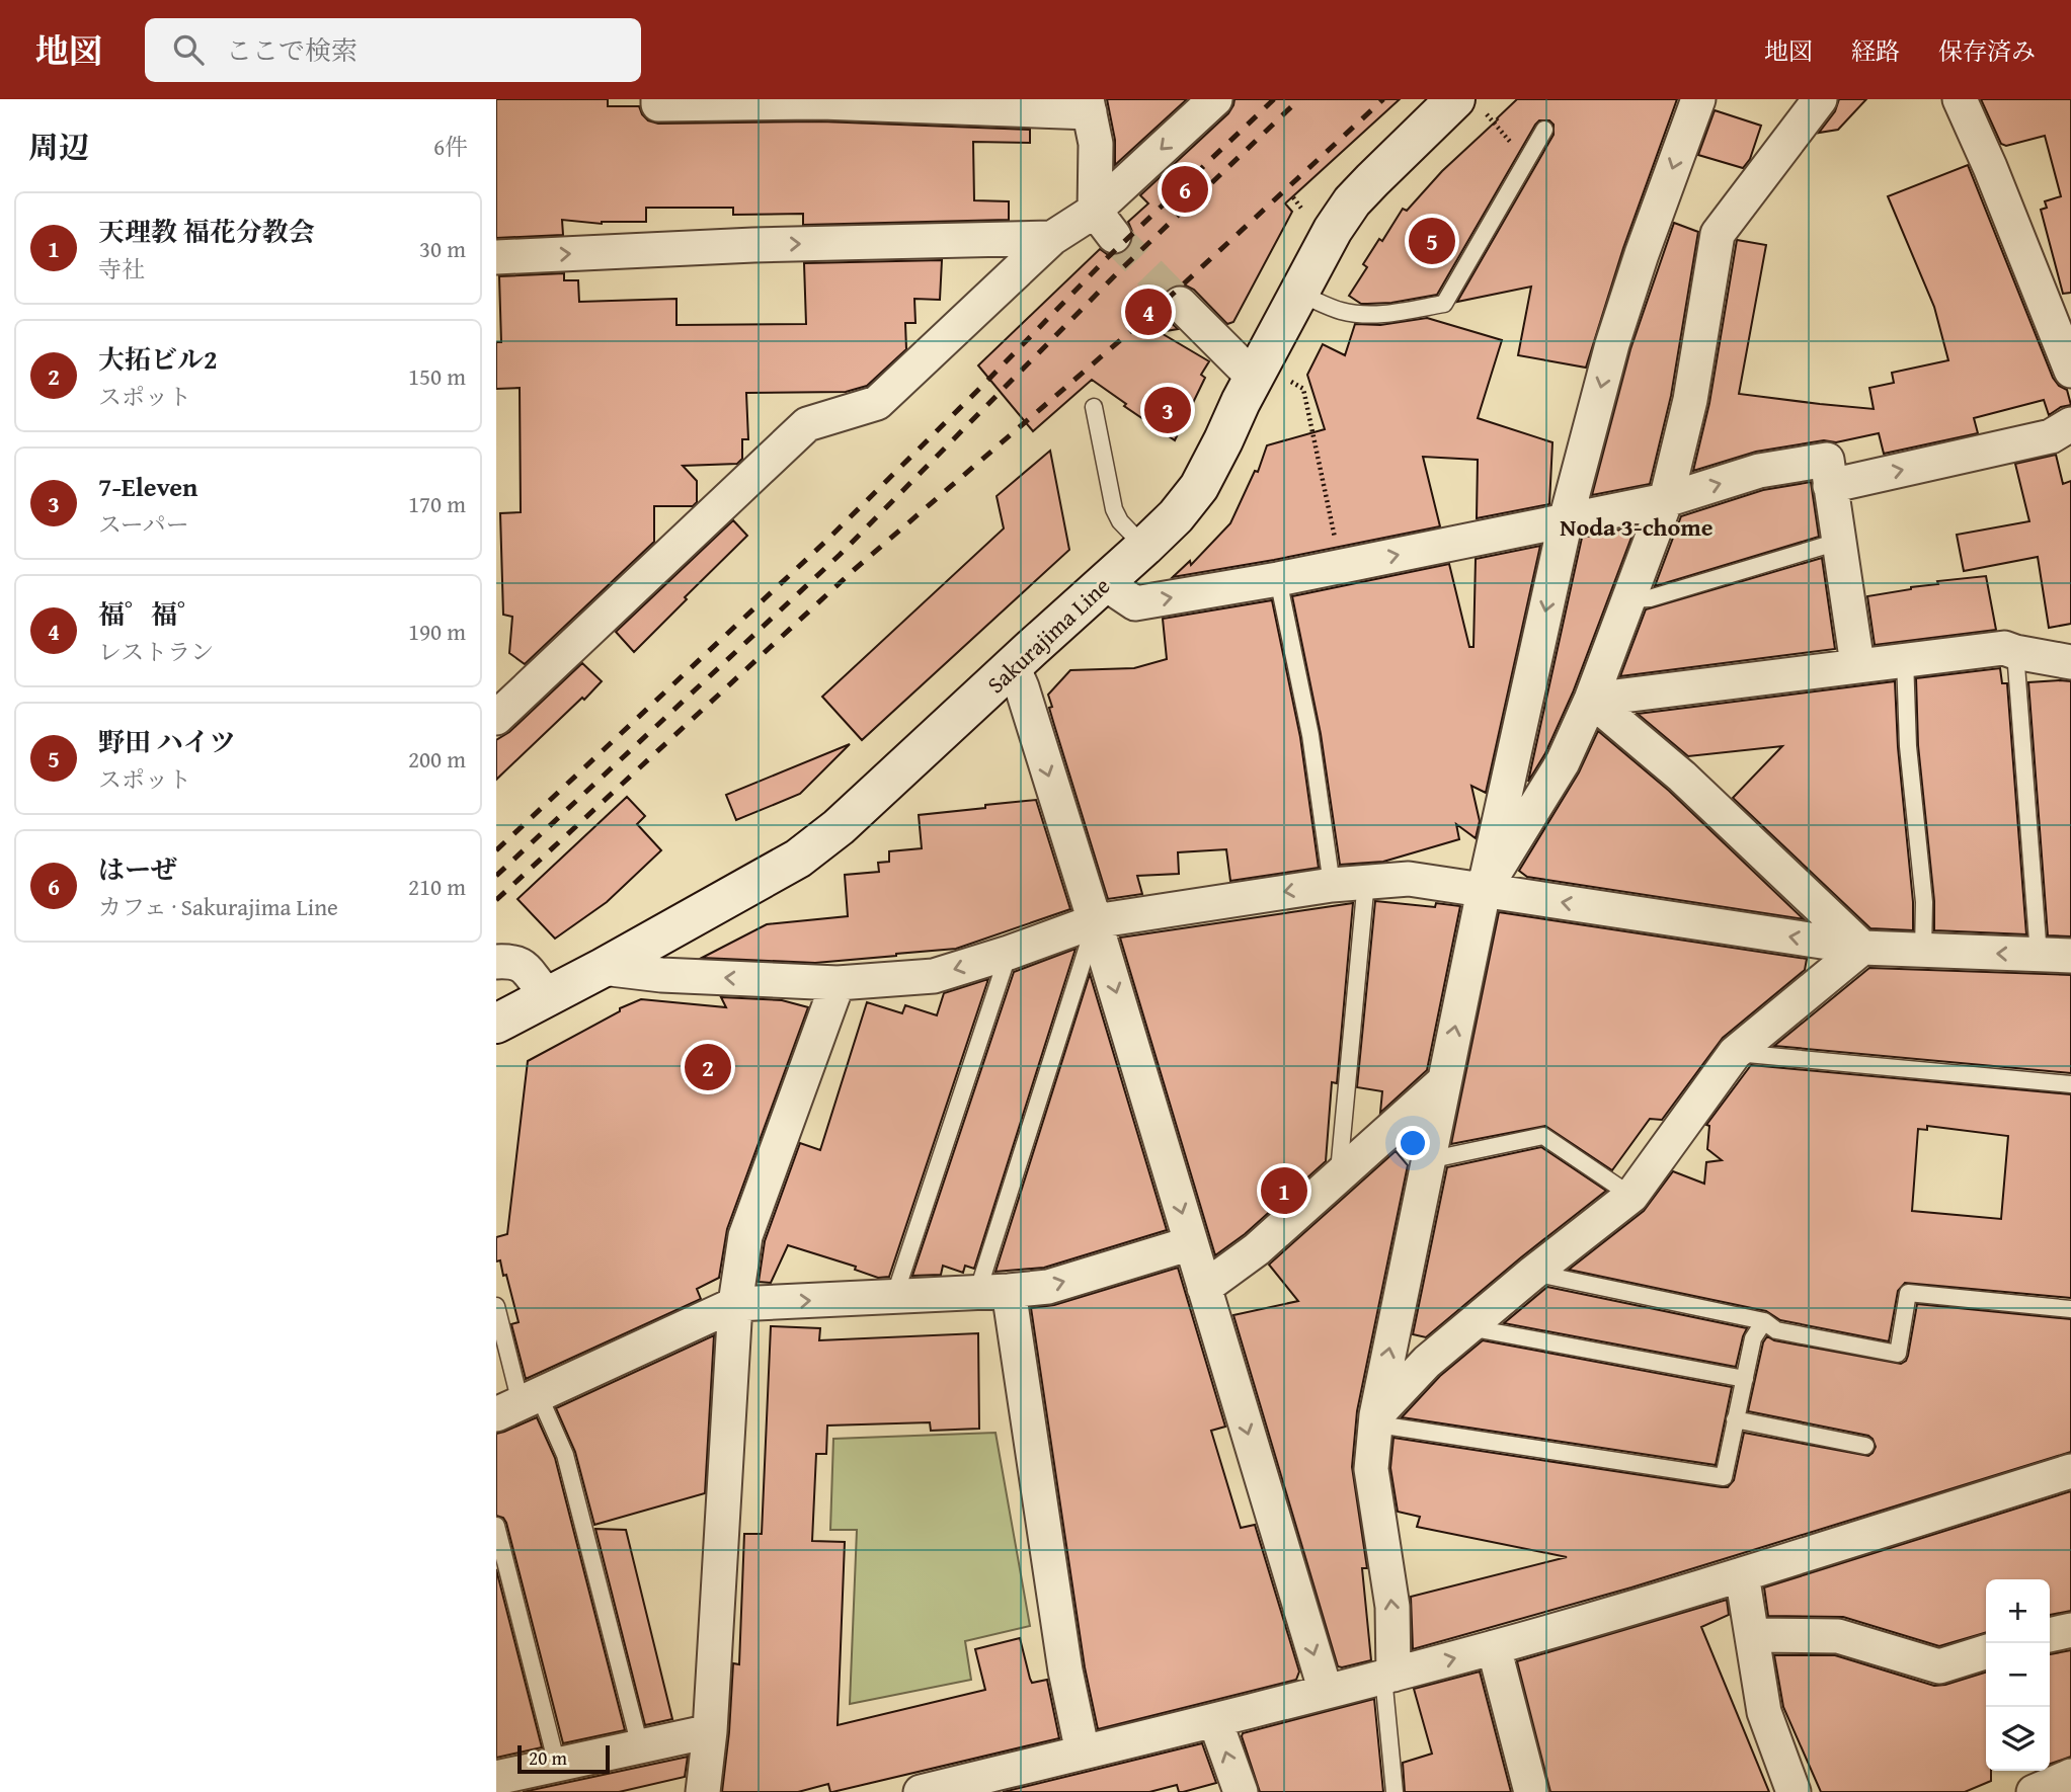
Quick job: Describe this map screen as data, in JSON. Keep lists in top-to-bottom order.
{
  "streets": {
    "street": ["Sakurajima Line"]
  },
  "districts": ["Noda 3-chome"],
  "scale_bar": "20 m",
  "page": {
    "header": "地図",
    "search": "ここで検索",
    "nav": ["地図", "経路", "保存済み"],
    "heading": ["周辺", "6件"],
    "pins": [
      "6",
      "5",
      "4",
      "3",
      "2",
      "1"
    ],
    "list": [
      {
        "mark": "1",
        "name": "天理教 福花分教会",
        "note": "寺社",
        "value": "30 m"
      },
      {
        "mark": "2",
        "name": "大拓ビル2",
        "note": "スポット",
        "value": "150 m"
      },
      {
        "mark": "3",
        "name": "7-Eleven",
        "note": "スーパー",
        "value": "170 m"
      },
      {
        "mark": "4",
        "name": "福゜福゜",
        "note": "レストラン",
        "value": "190 m"
      },
      {
        "mark": "5",
        "name": "野田 ハイツ",
        "note": "スポット",
        "value": "200 m"
      },
      {
        "mark": "6",
        "name": "はーぜ",
        "note": "カフェ · Sakurajima Line",
        "value": "210 m"
      }
    ],
    "map_buttons": ["+", "−"],
    "scale": "20 m"
  }
}
